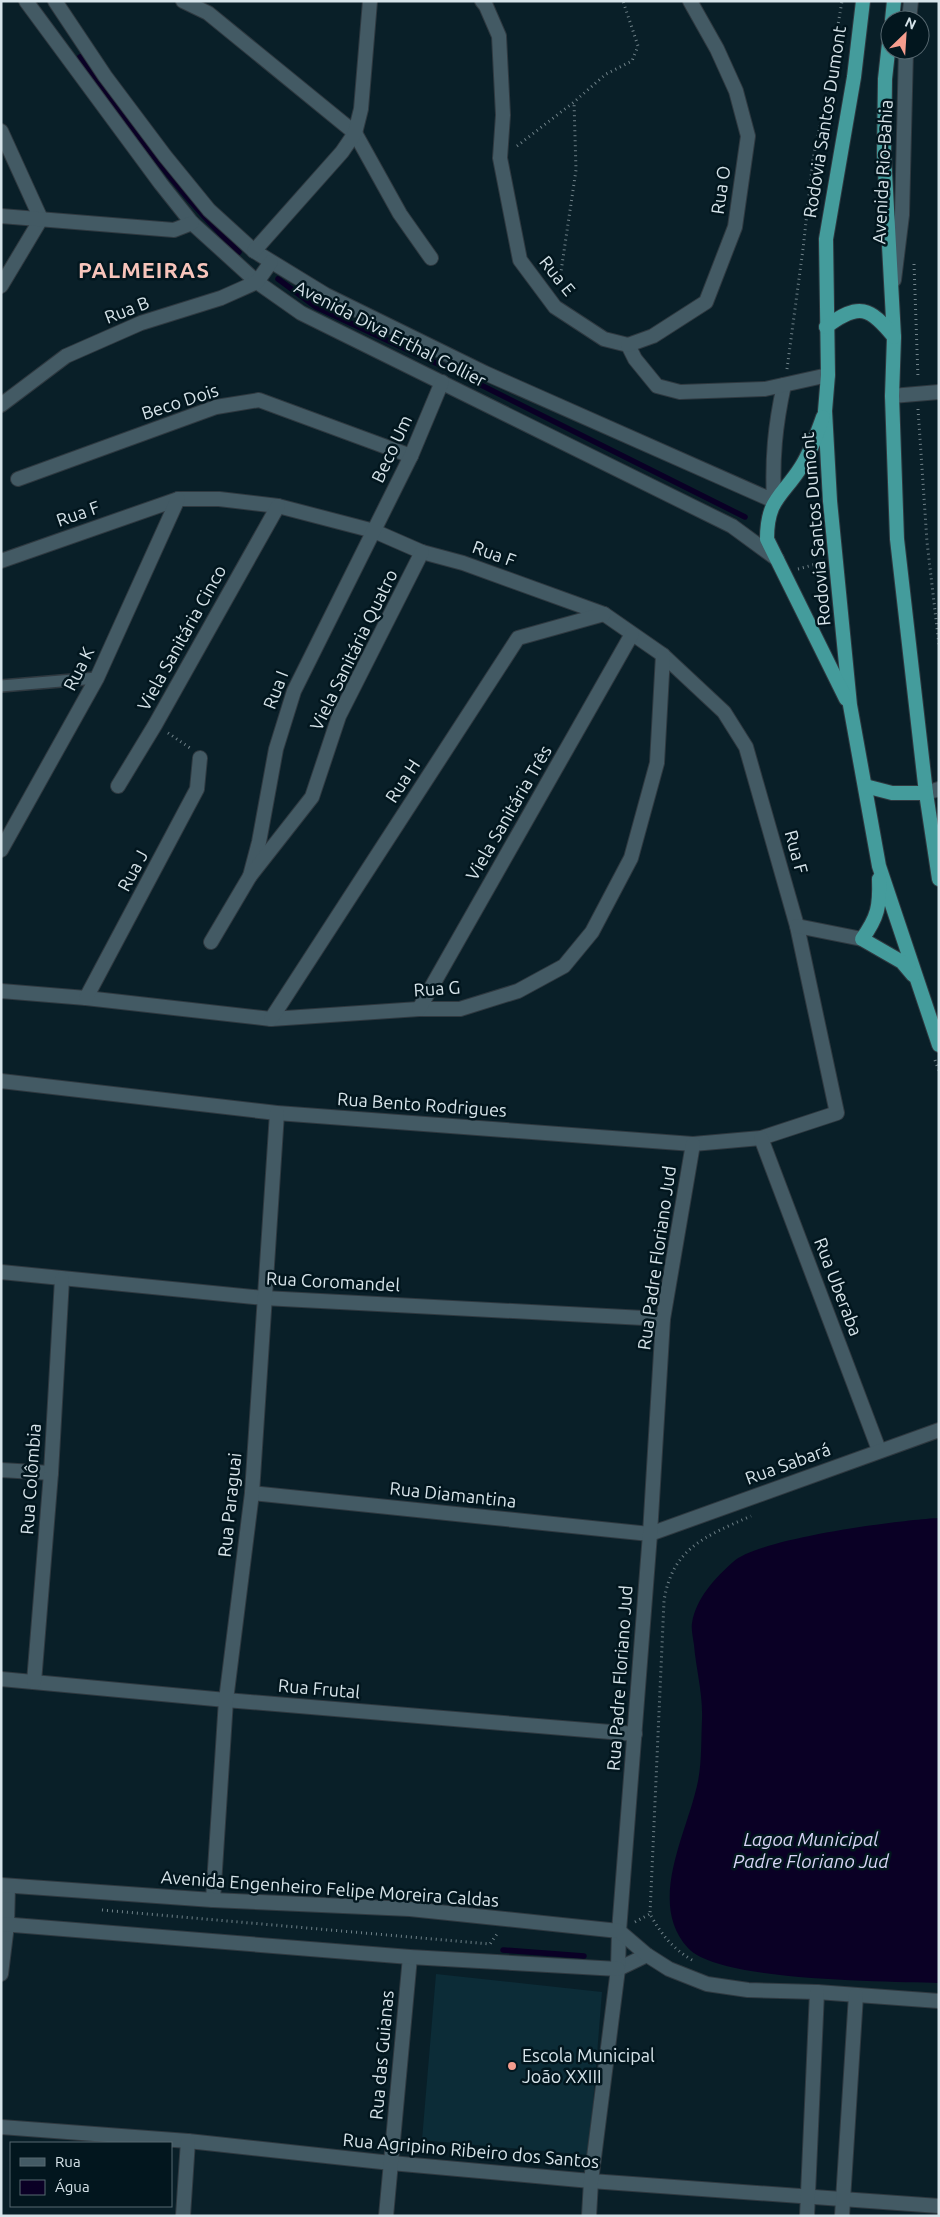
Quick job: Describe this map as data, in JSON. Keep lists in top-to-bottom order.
{
  "streets": {
    "highway": ["Rodovia Santos Dumont"],
    "street": [
      "Avenida Rio-Bahia",
      "Rua O",
      "Rua E",
      "Rua B",
      "Avenida Diva Erthal Collier",
      "Beco Dois",
      "Beco Um",
      "Rua F",
      "Viela Sanitária Cinco",
      "Viela Sanitária Quatro",
      "Rua K",
      "Rua I",
      "Rua H",
      "Viela Sanitária Três",
      "Rua J",
      "Rua G",
      "Rua Bento Rodrigues",
      "Rua Padre Floriano Jud",
      "Rua Coromandel",
      "Rua Uberaba",
      "Rua Sabará",
      "Rua Colômbia",
      "Rua Diamantina",
      "Rua Paraguai",
      "Rua Frutal",
      "Avenida Engenheiro Felipe Moreira Caldas",
      "Rua das Guianas",
      "Rua Agripino Ribeiro dos Santos"
    ]
  },
  "crossings": [
    ["Rua O", "Rua E"],
    ["Rua B", "Avenida Diva Erthal Collier"],
    ["Avenida Diva Erthal Collier", "Beco Um"],
    ["Beco Dois", "Beco Um"],
    ["Beco Um", "Rua F"],
    ["Beco Um", "Rua I"],
    ["Rua F", "Viela Sanitária Cinco"],
    ["Rua F", "Viela Sanitária Quatro"],
    ["Rua F", "Rua K"],
    ["Rua F", "Rua I"],
    ["Rua F", "Rua H"],
    ["Rua F", "Viela Sanitária Três"],
    ["Rua F", "Rua G"],
    ["Rua F", "Rua Bento Rodrigues"],
    ["Viela Sanitária Quatro", "Rua I"],
    ["Rua H", "Rua G"],
    ["Viela Sanitária Três", "Rua G"],
    ["Rua J", "Rua G"],
    ["Rua Bento Rodrigues", "Rua Padre Floriano Jud"],
    ["Rua Bento Rodrigues", "Rua Uberaba"],
    ["Rua Bento Rodrigues", "Rua Paraguai"],
    ["Rua Padre Floriano Jud", "Rua Coromandel"],
    ["Rua Padre Floriano Jud", "Rua Sabará"],
    ["Rua Padre Floriano Jud", "Rua Diamantina"],
    ["Rua Padre Floriano Jud", "Rua Frutal"],
    ["Rua Padre Floriano Jud", "Avenida Engenheiro Felipe Moreira Caldas"],
    ["Rua Padre Floriano Jud", "Rua Agripino Ribeiro dos Santos"],
    ["Rua Coromandel", "Rua Colômbia"],
    ["Rua Coromandel", "Rua Paraguai"],
    ["Rua Uberaba", "Rua Sabará"],
    ["Rua Sabará", "Rua Diamantina"],
    ["Rua Colômbia", "Rua Frutal"],
    ["Rua Diamantina", "Rua Paraguai"],
    ["Rua Paraguai", "Rua Frutal"],
    ["Rua Paraguai", "Avenida Engenheiro Felipe Moreira Caldas"],
    ["Rua das Guianas", "Rua Agripino Ribeiro dos Santos"]
  ],
  "districts": ["PALMEIRAS"],
  "water": ["Lagoa Municipal Padre Floriano Jud"],
  "places": ["Escola Municipal João XXIII"],
  "legend": ["Rua", "Água"],
  "north": "top right"
}
